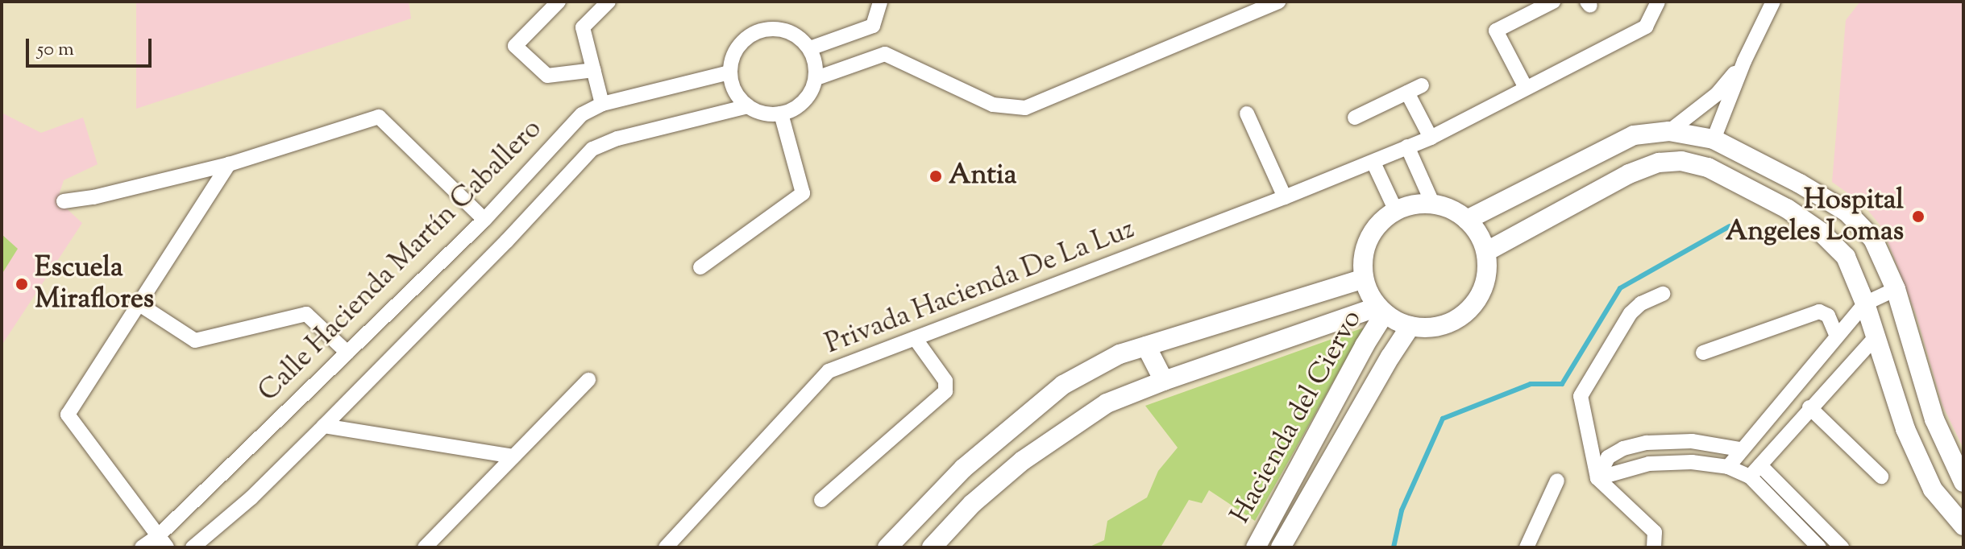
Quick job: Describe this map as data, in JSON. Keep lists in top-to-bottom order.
{
  "streets": {
    "main road": ["Hacienda del Ciervo"],
    "street": ["Calle Hacienda Martín Caballero", "Privada Hacienda De La Luz"]
  },
  "places": ["Antia", "Hospital Angeles Lomas", "Escuela Miraflores"],
  "scale_bar": "50 m"
}
